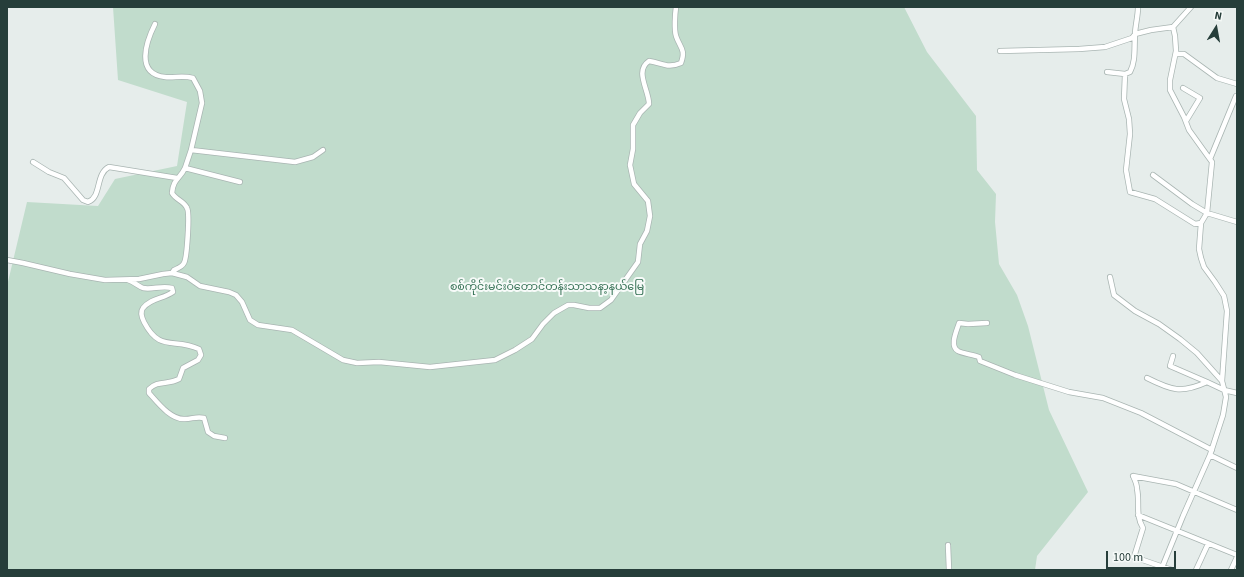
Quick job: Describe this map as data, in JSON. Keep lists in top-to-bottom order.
{
  "parks": ["စစ်ကိုင်းမင်းဝံတောင်တန်းသာသနာ့နယ်မြေ"],
  "scale_bar": "100 m",
  "north": "top"
}
